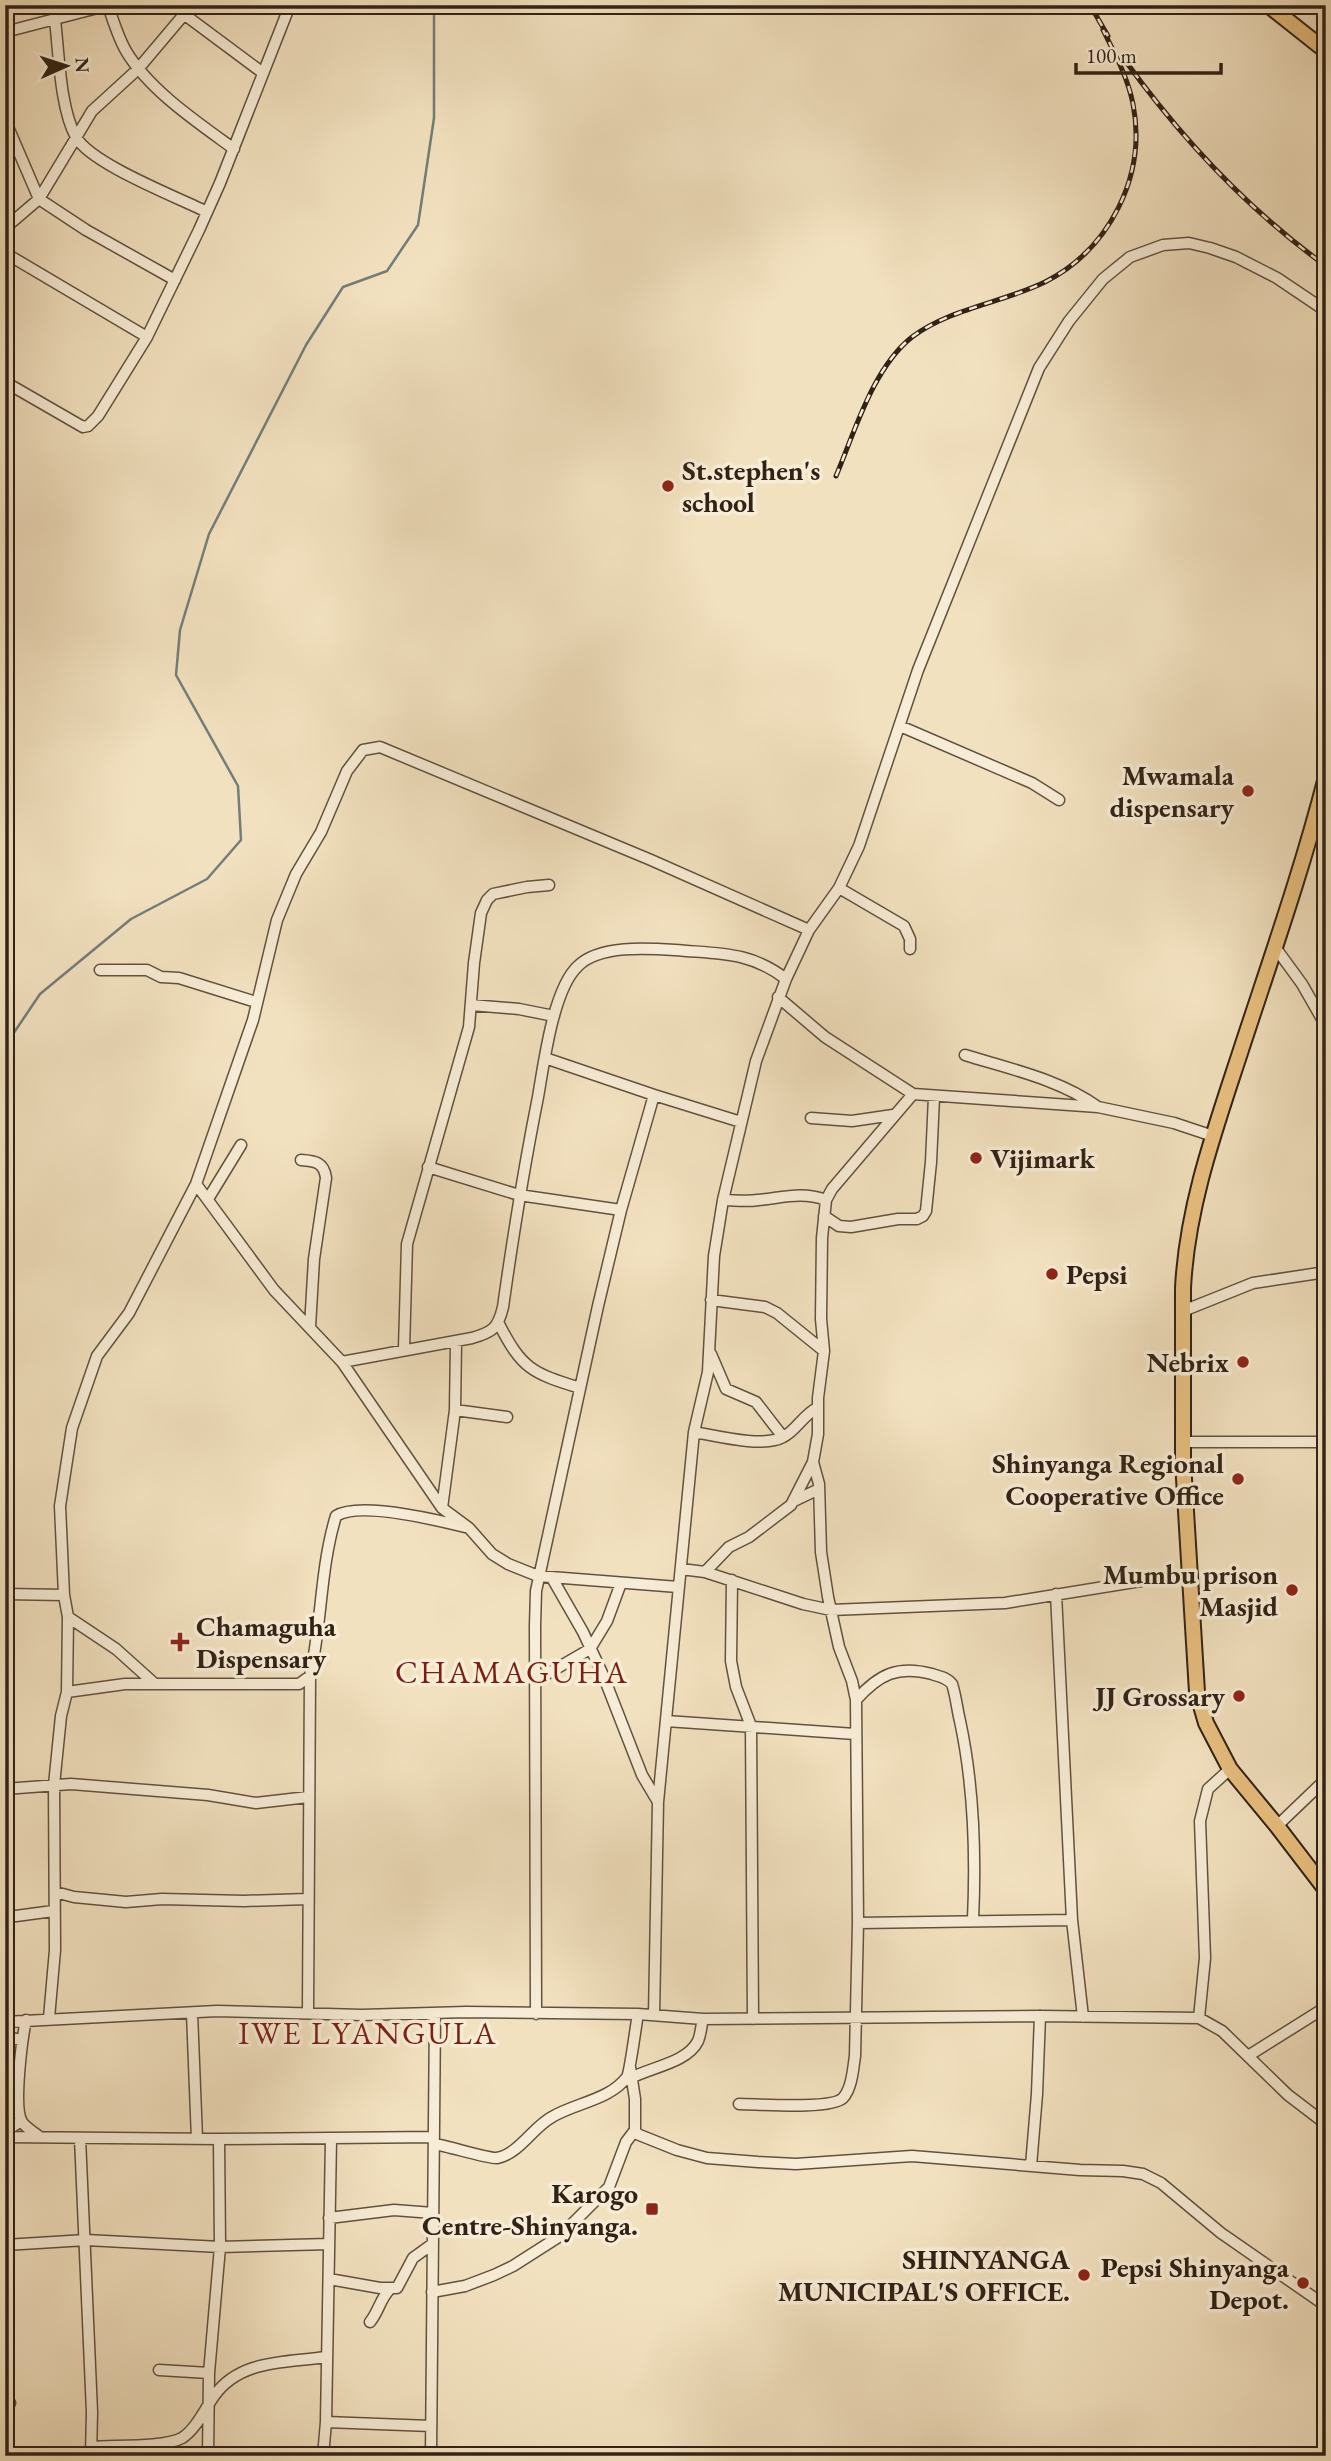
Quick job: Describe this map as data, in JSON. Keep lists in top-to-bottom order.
{
  "districts": ["CHAMAGUHA", "IWE LYANGULA"],
  "places": {
    "other": [
      "St.stephen's school",
      "Mwamala dispensary",
      "Vijimark",
      "Pepsi",
      "Nebrix",
      "Shinyanga Regional Cooperative Office",
      "Mumbu prison Masjid",
      "JJ Grossary",
      "SHINYANGA MUNICIPAL'S OFFICE.",
      "Pepsi Shinyanga Depot."
    ],
    "health": ["Chamaguha Dispensary"],
    "transit": ["Karogo Centre-Shinyanga."]
  },
  "scale_bar": "100 m",
  "north": "right"
}
